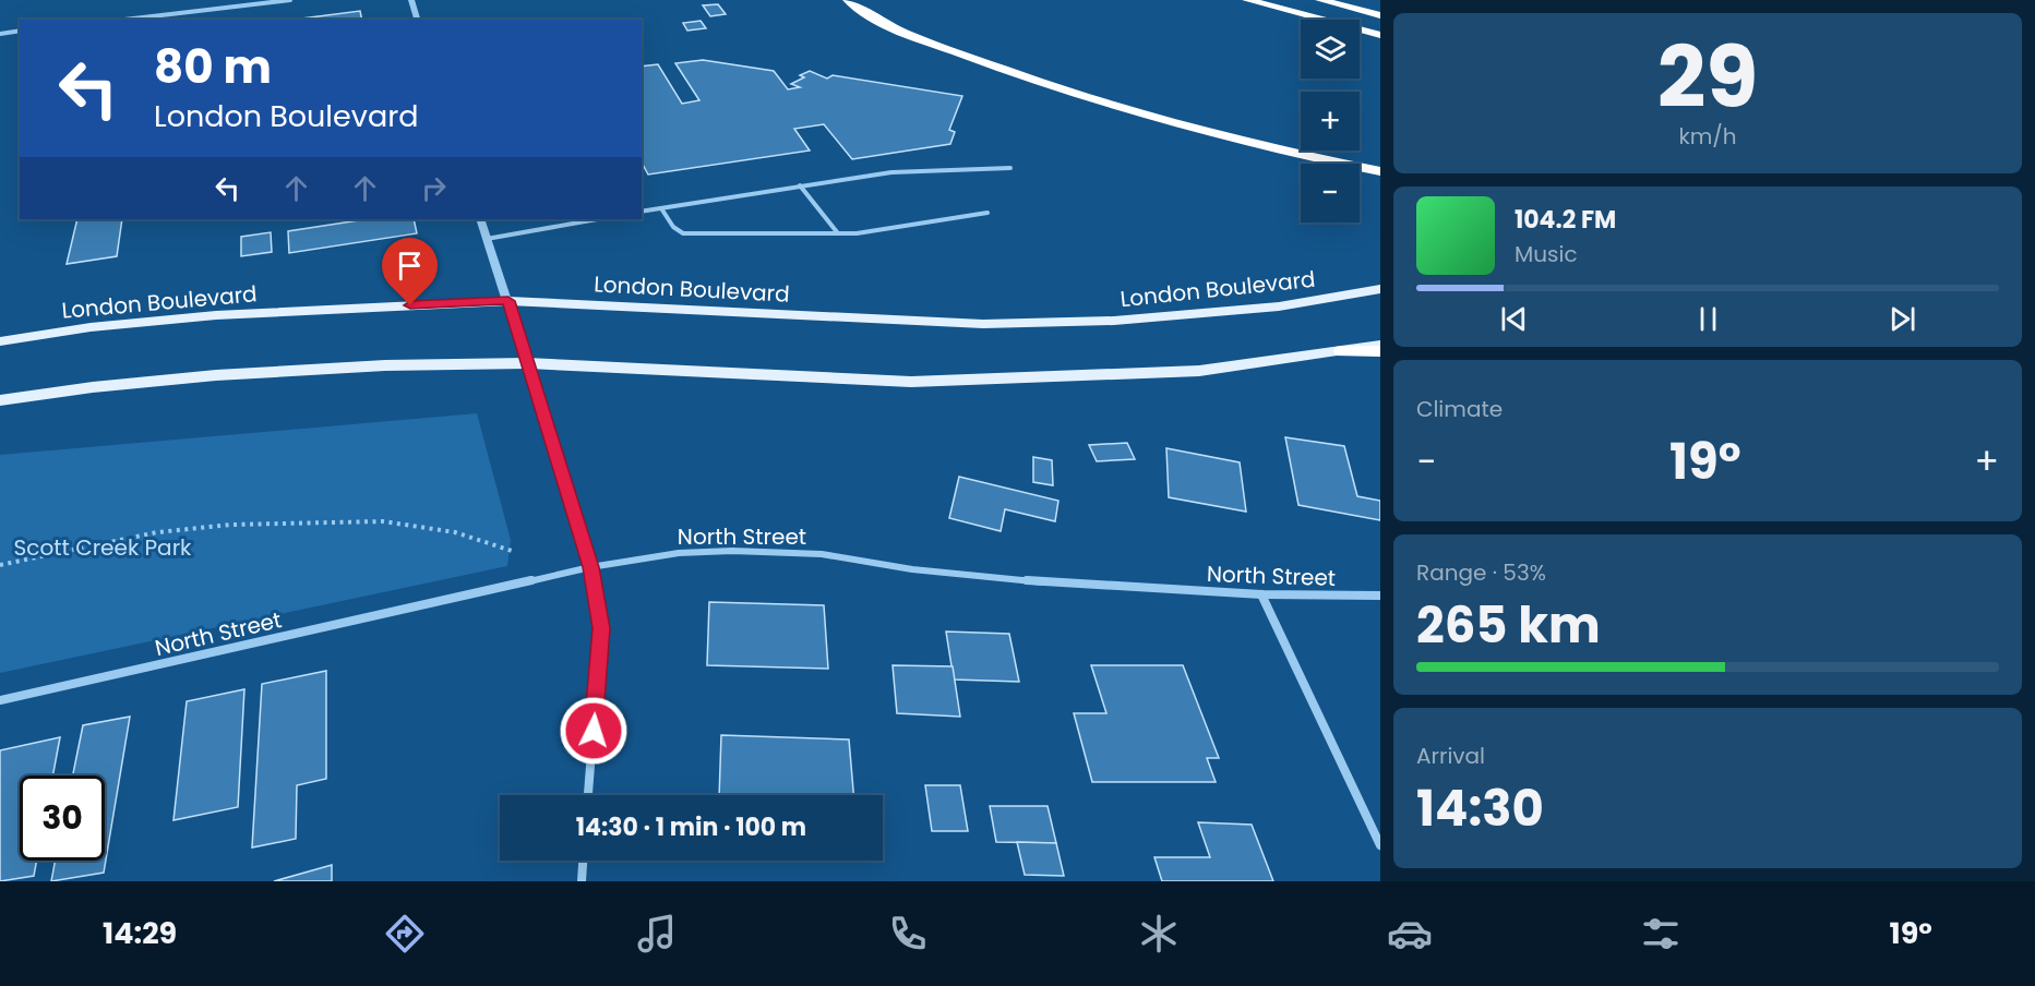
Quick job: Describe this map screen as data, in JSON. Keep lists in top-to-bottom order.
{
  "streets": {
    "main road": ["London Boulevard"],
    "street": ["North Street"]
  },
  "parks": ["Scott Creek Park"],
  "page": {
    "tile": [
      ["29", "km/h"],
      "Climate",
      ["Range · 53%", "265 km"],
      ["Arrival", "14:30"]
    ],
    "map_buttons": ["+", "−"],
    "turn": ["80 m", "London Boulevard"],
    "song": ["104.2 FM", "Music"],
    "heat": ["−", "19°", "+"],
    "limit": "30",
    "trip": "14:30 · 1 min · 100 m",
    "tabs": ["14:29", "19°"]
  }
}
